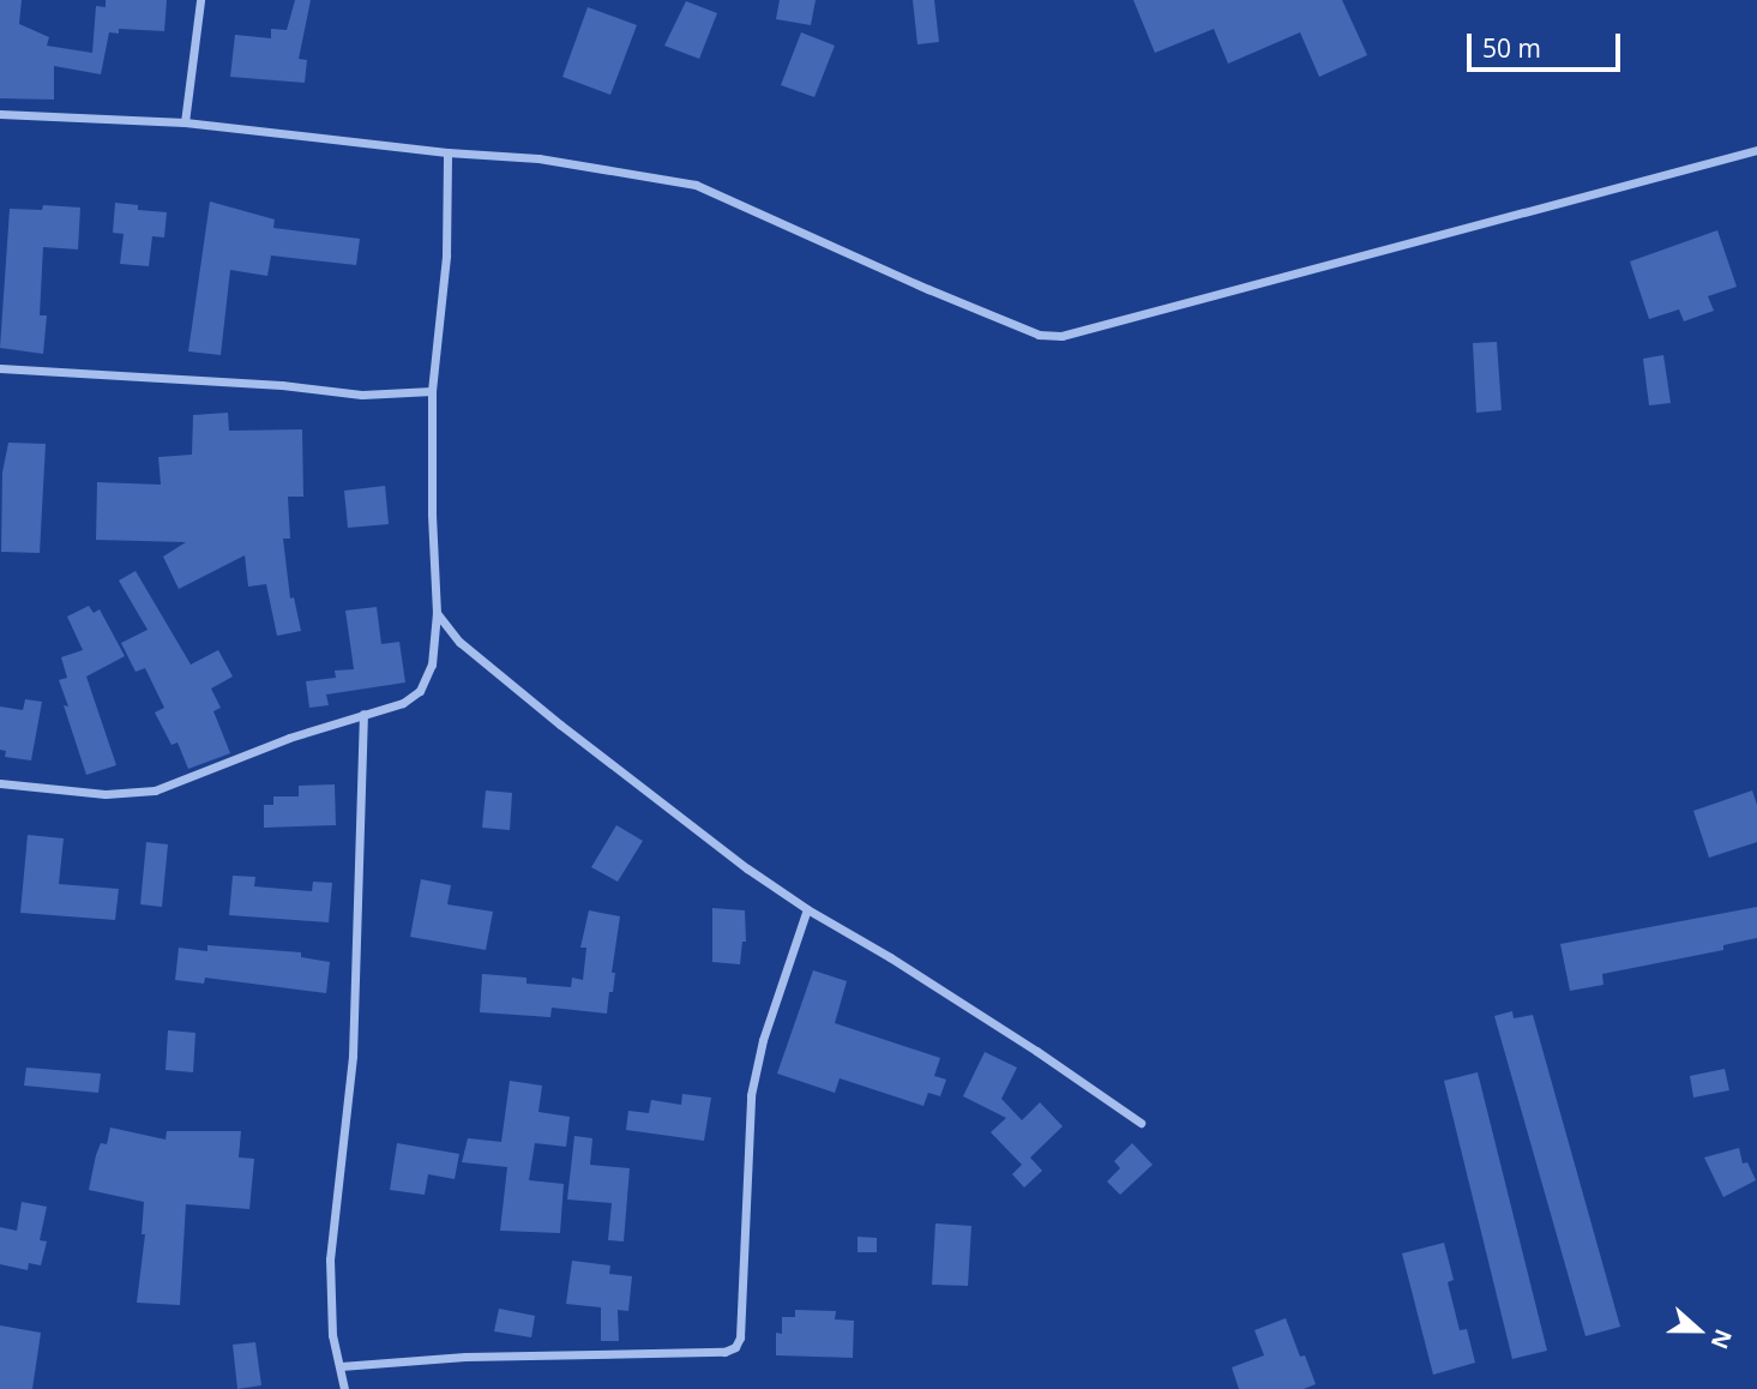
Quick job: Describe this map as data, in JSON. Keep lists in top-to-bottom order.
{
  "scale_bar": "50 m",
  "north": "right"
}
